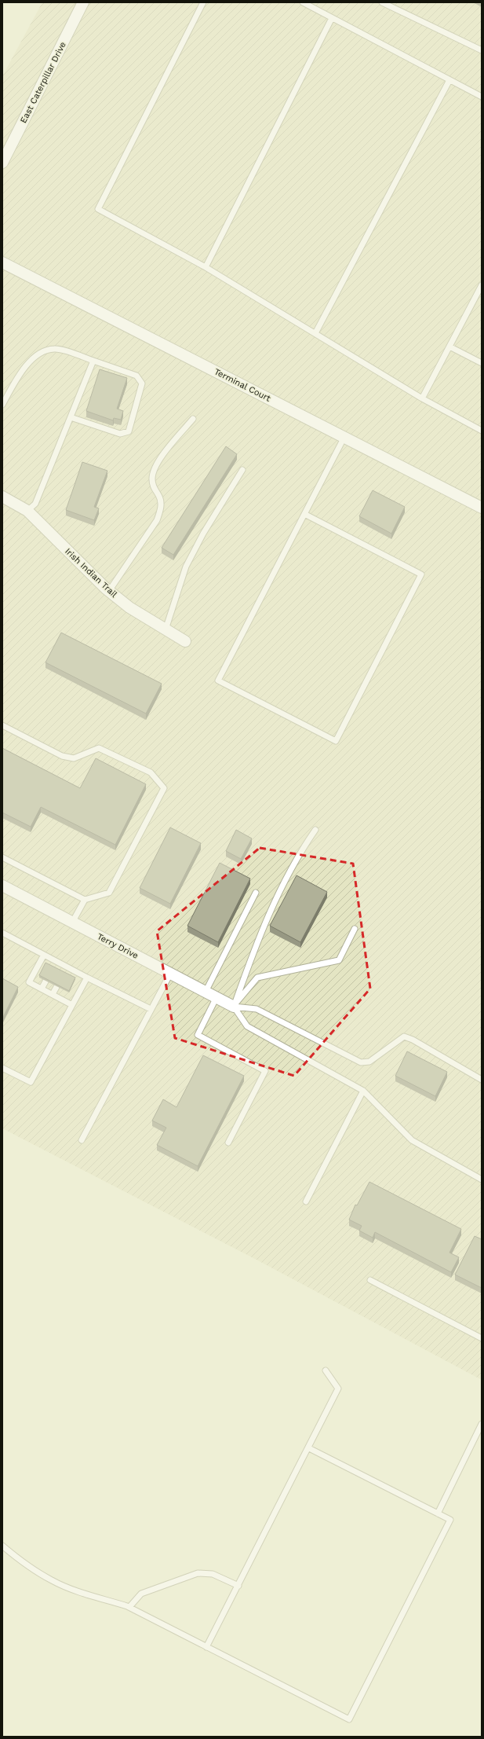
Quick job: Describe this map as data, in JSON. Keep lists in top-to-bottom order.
{
  "streets": {
    "street": [
      "East Caterpillar Drive",
      "Terminal Court",
      "Irish Indian Trail",
      "Terry Drive"
    ]
  }
}
